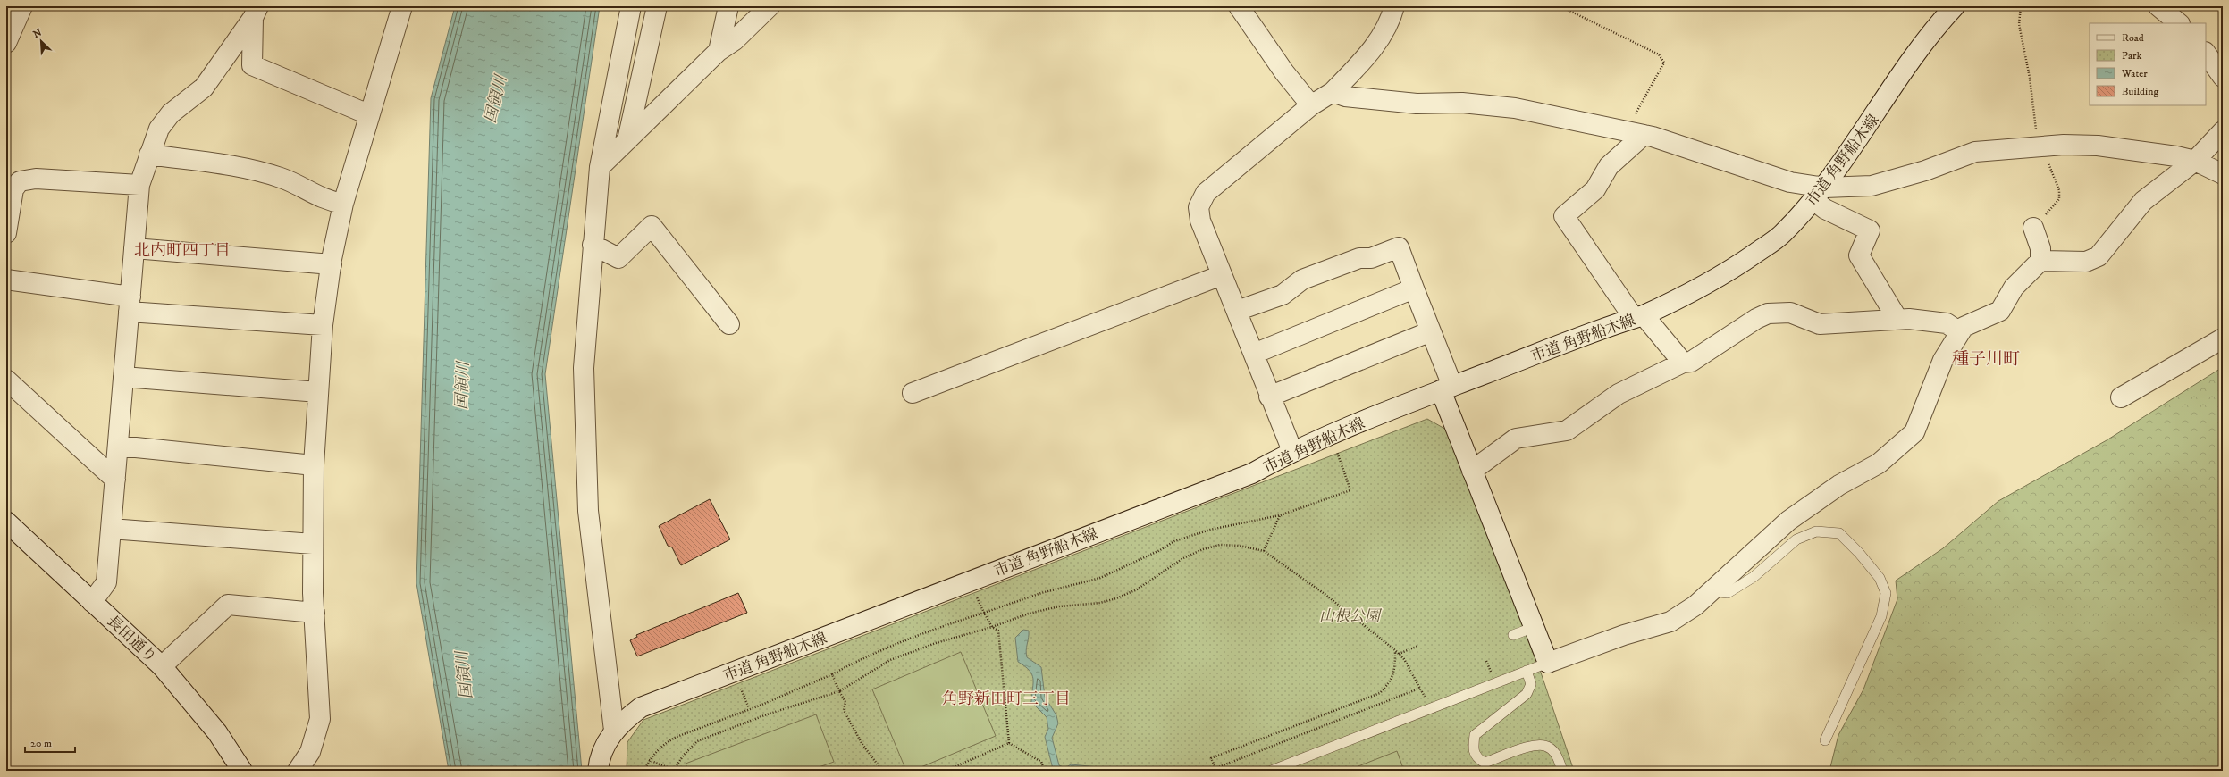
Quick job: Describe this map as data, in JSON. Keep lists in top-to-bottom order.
{
  "streets": {
    "street": ["市道 角野船木線", "長田通り"]
  },
  "districts": ["北内町四丁目", "種子川町", "角野新田町三丁目"],
  "water": ["国領川"],
  "parks": ["山根公園"],
  "legend": [
    "Road",
    "Park",
    "Water",
    "Building"
  ],
  "scale_bar": "20 m",
  "north": "top left"
}
